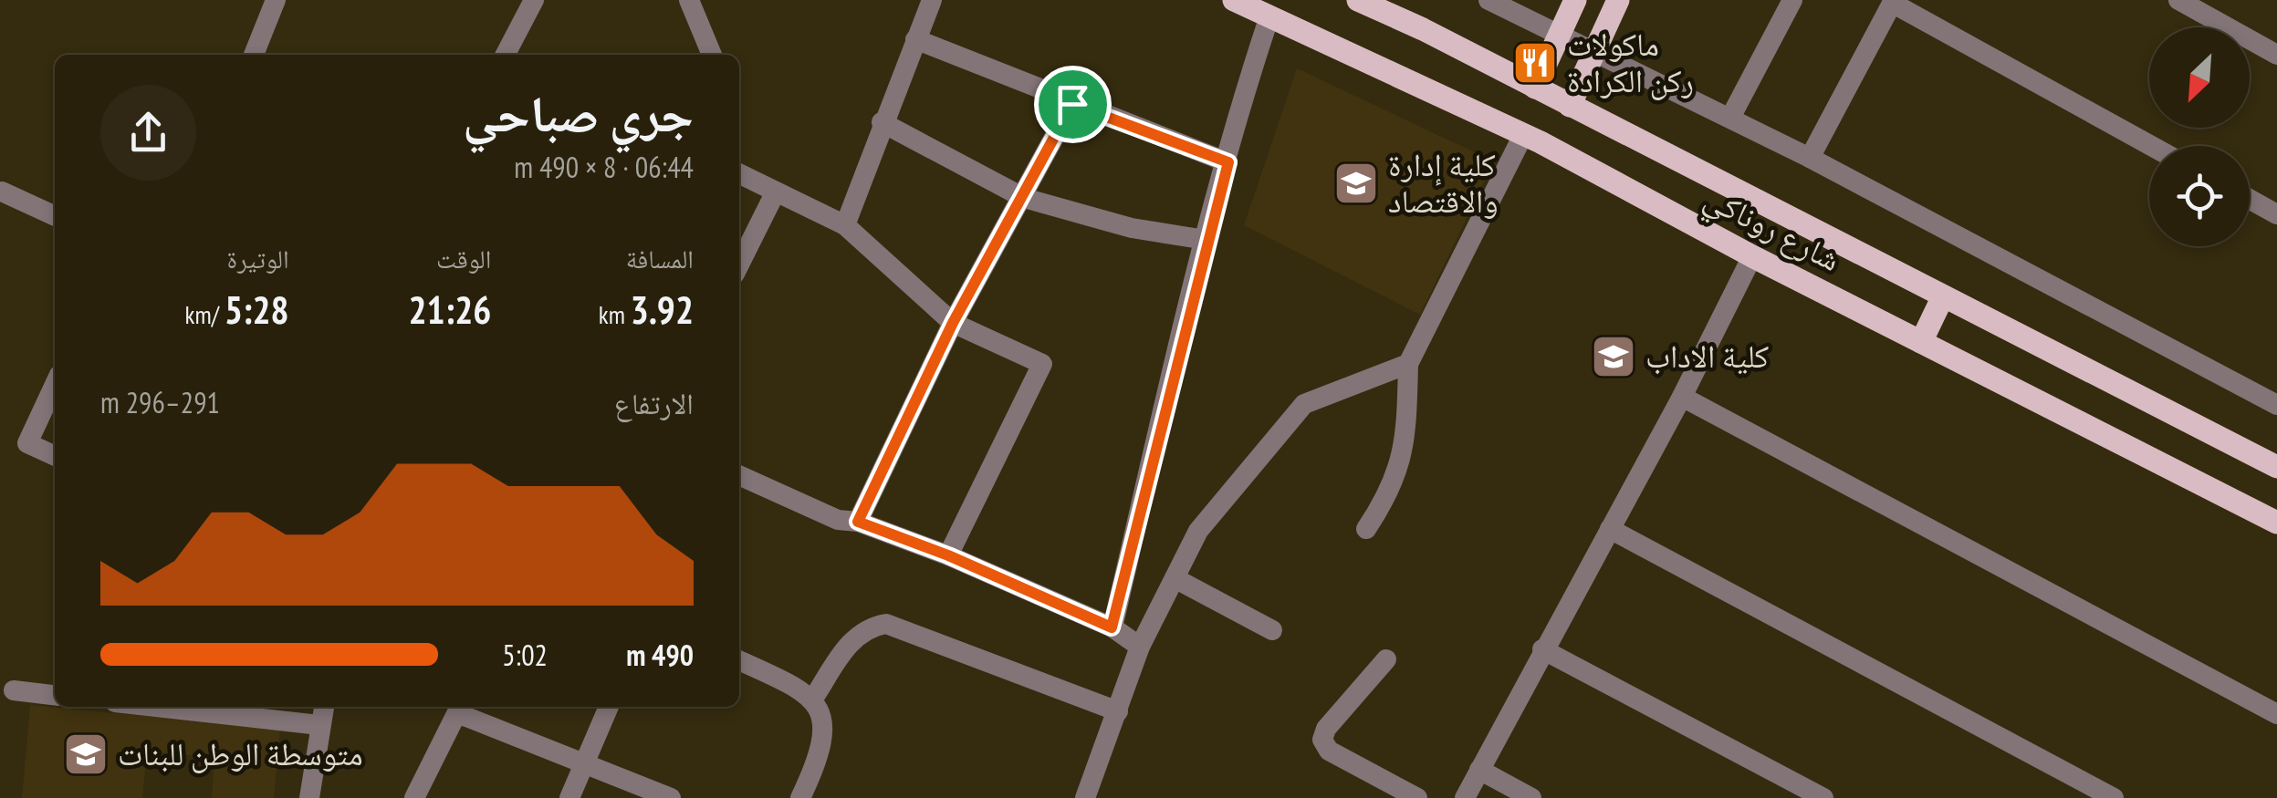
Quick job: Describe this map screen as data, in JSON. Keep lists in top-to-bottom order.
{
  "streets": {
    "main road": ["شارع روناكي"]
  },
  "places": {
    "restaurant": ["ماكولات ركن الكرادة"],
    "school or university": ["كلية إدارة والاقتصاد", "كلية الاداب", "متوسطة الوطن للبنات"]
  },
  "north": "bottom left",
  "page": {
    "heading": ["جري صباحي", "06:44 · 8 × 490 m"],
    "stats": [
      ["المسافة", "3.92 km"],
      ["الوقت", "21:26"],
      ["الوتيرة", "5:28 /km"]
    ],
    "chart": ["الارتفاع", "291–296 m"],
    "list": [
      {
        "name": "490 m",
        "note": "5:02"
      }
    ]
  }
}
